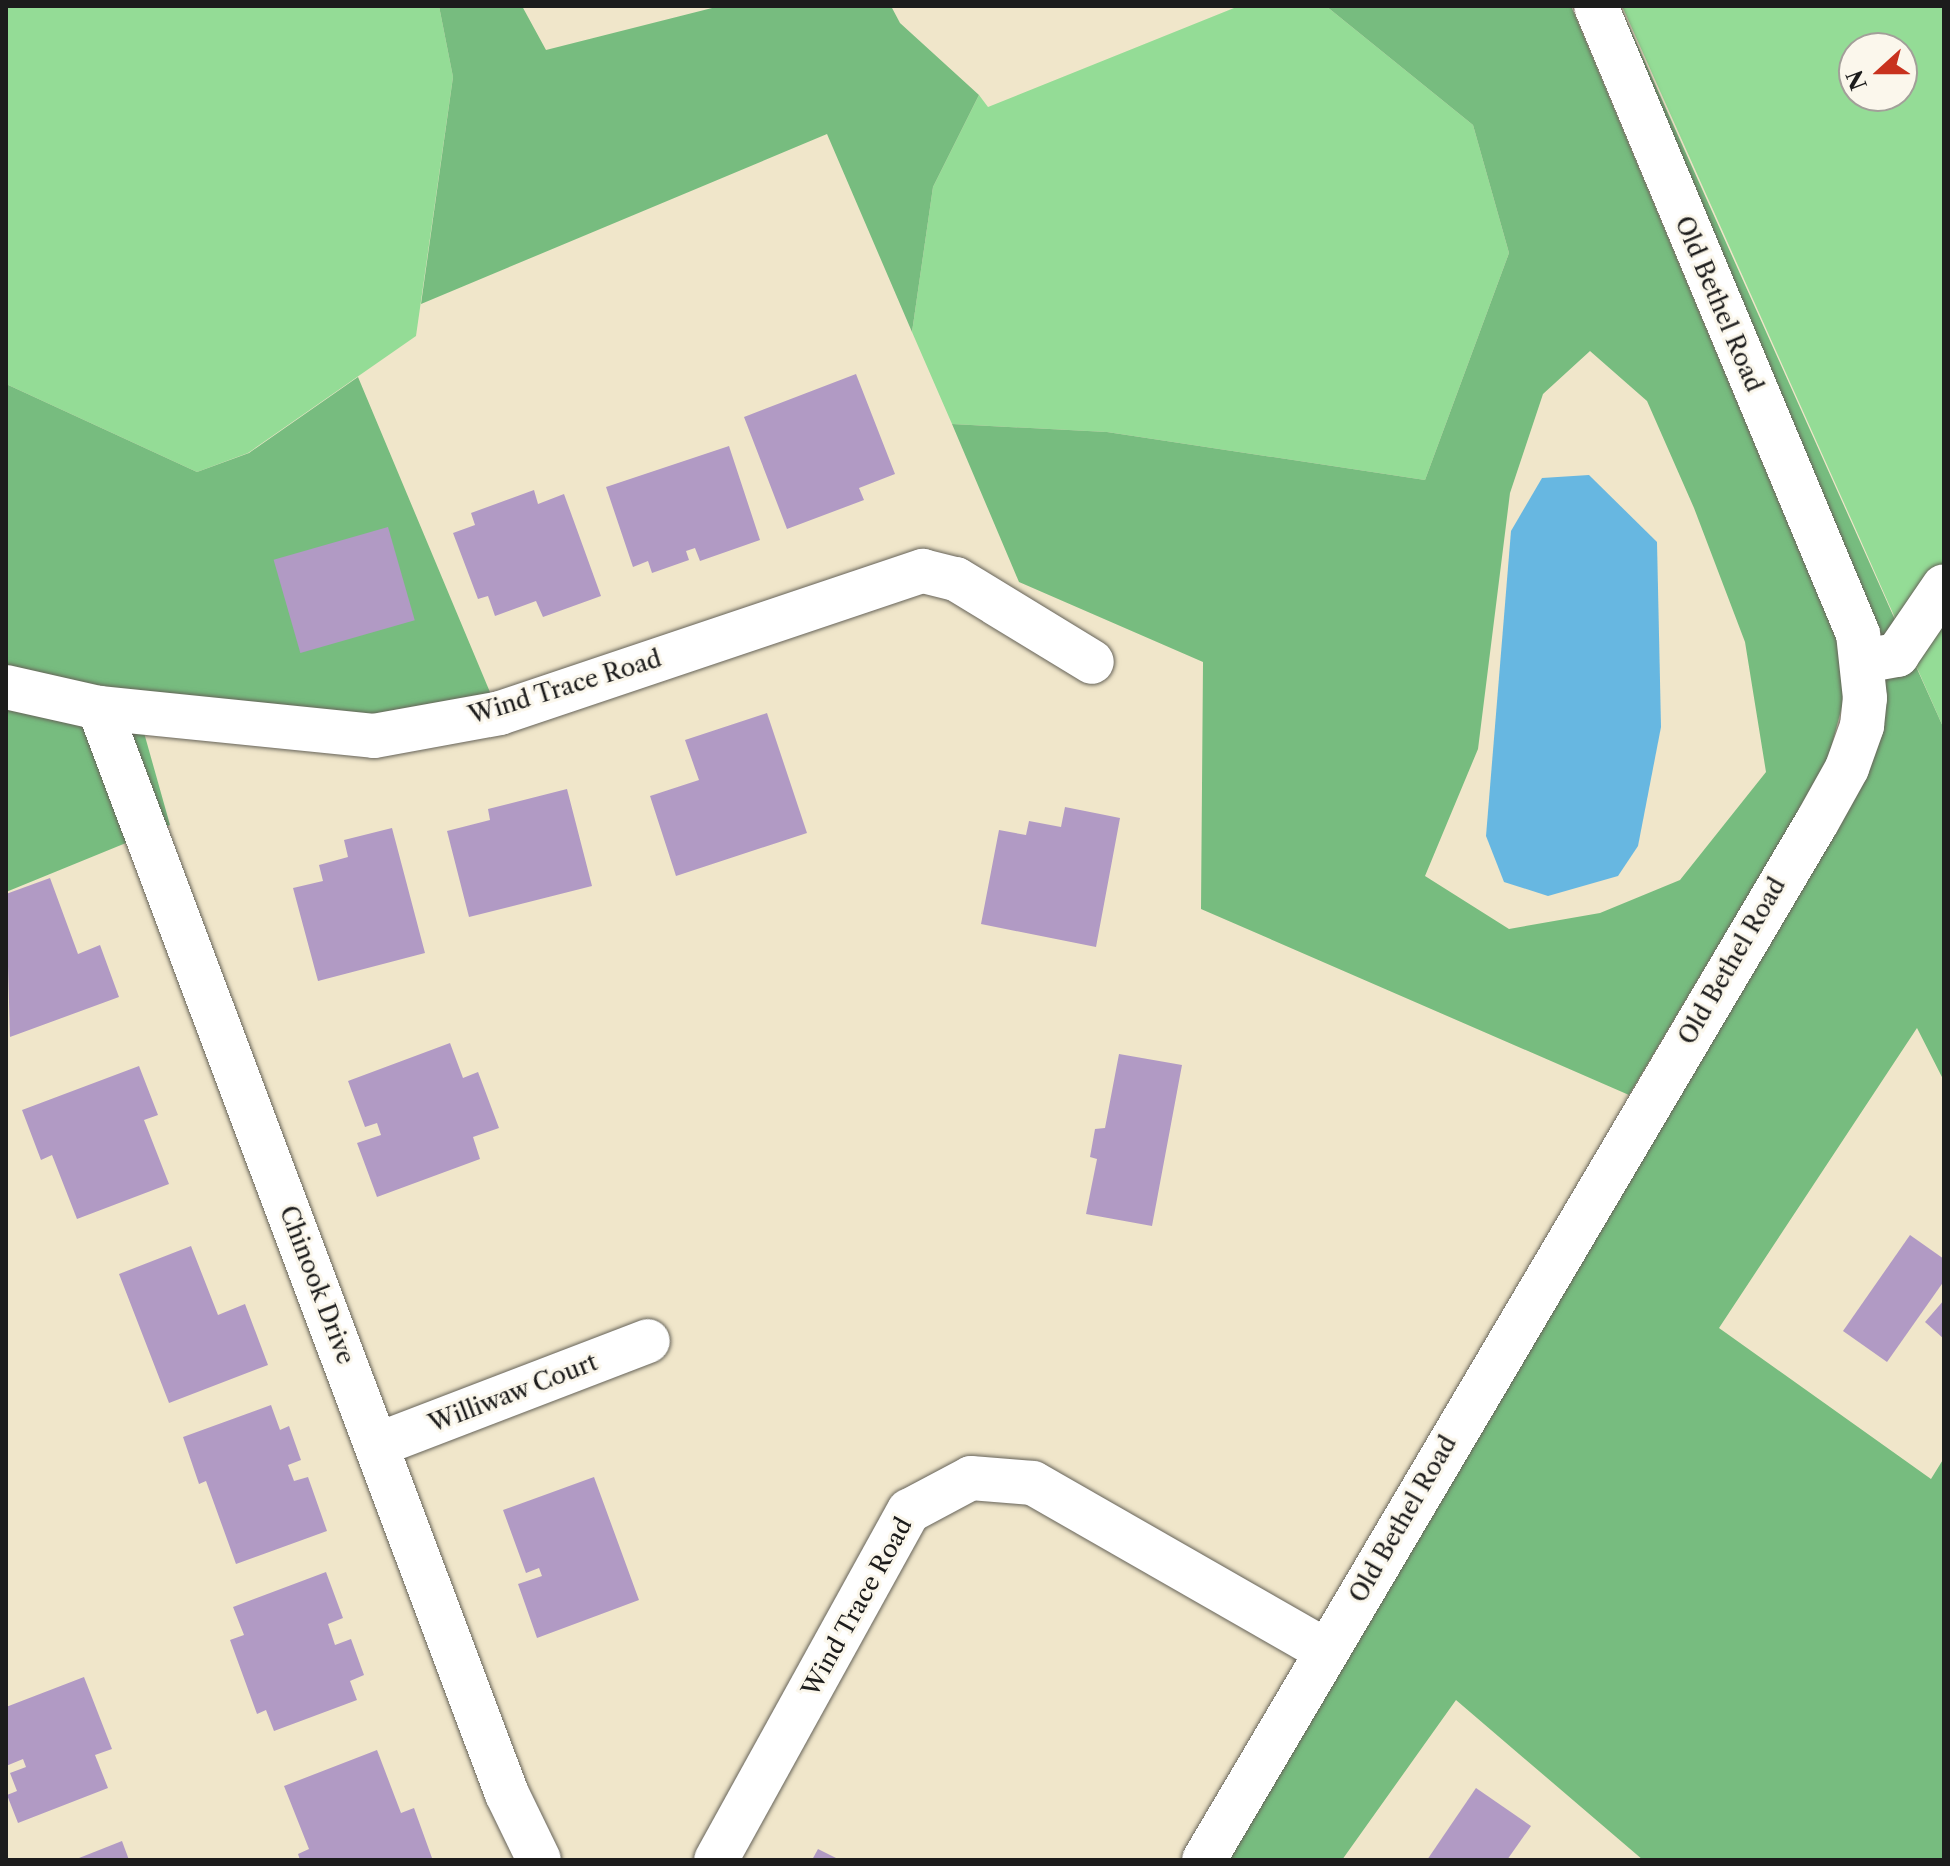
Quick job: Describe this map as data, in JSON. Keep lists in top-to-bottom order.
{
  "streets": {
    "street": [
      "Old Bethel Road",
      "Wind Trace Road",
      "Chinook Drive",
      "Williwaw Court"
    ]
  },
  "crossings": [
    ["Old Bethel Road", "Wind Trace Road"],
    ["Wind Trace Road", "Chinook Drive"],
    ["Chinook Drive", "Williwaw Court"]
  ],
  "north": "left"
}
